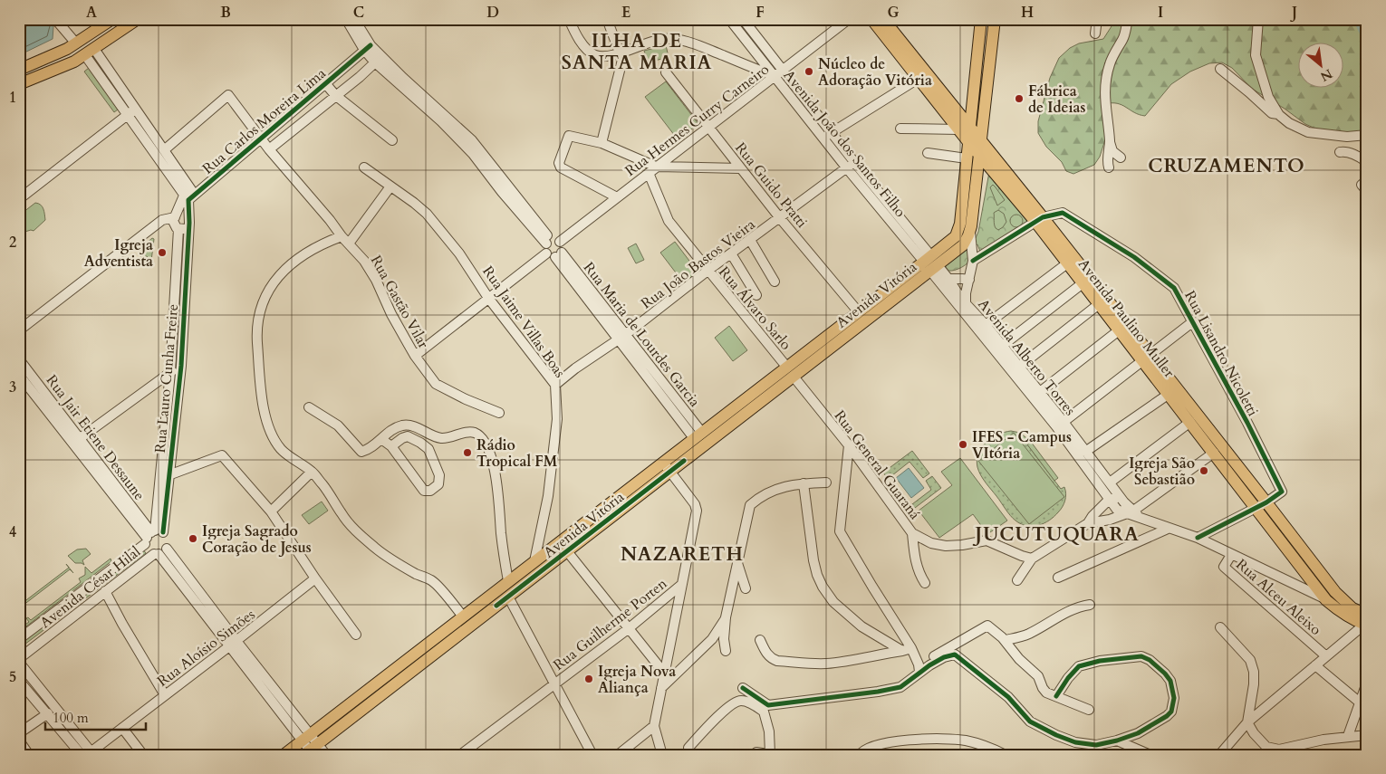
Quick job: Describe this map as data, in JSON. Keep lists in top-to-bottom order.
{
  "streets": {
    "main road": ["Avenida Vitória", "Avenida Paulino Muller"],
    "street": [
      "Rua Hermes Curry Carneiro",
      "Rua Carlos Moreira Lima",
      "Avenida João dos Santos Filho",
      "Rua Guido Pratti",
      "Rua João Bastos Vieira",
      "Rua Gastão Vilar",
      "Rua Álvaro Sarlo",
      "Rua Jaime Villas Boas",
      "Rua Maria de Lourdes Garcia",
      "Rua Lisandro Nicoletti",
      "Avenida Alberto Torres",
      "Rua Lauro Cunha Freire",
      "Rua Jair Etiene Dessaune",
      "Rua General Guaraná",
      "Avenida César Hilal",
      "Rua Alceu Aleixo",
      "Rua Guilherme Porten",
      "Rua Aloísio Simões"
    ]
  },
  "crossings": [
    ["Rua Hermes Curry Carneiro", "Avenida João dos Santos Filho"],
    ["Rua Hermes Curry Carneiro", "Rua Guido Pratti"],
    ["Rua Hermes Curry Carneiro", "Rua Álvaro Sarlo"],
    ["Rua Hermes Curry Carneiro", "Rua Maria de Lourdes Garcia"],
    ["Rua Carlos Moreira Lima", "Rua Gastão Vilar"],
    ["Rua Carlos Moreira Lima", "Rua Maria de Lourdes Garcia"],
    ["Avenida João dos Santos Filho", "Rua João Bastos Vieira"],
    ["Avenida João dos Santos Filho", "Avenida Vitória"],
    ["Avenida João dos Santos Filho", "Avenida Alberto Torres"],
    ["Rua Guido Pratti", "Rua João Bastos Vieira"],
    ["Rua Guido Pratti", "Avenida Vitória"],
    ["Rua João Bastos Vieira", "Rua Álvaro Sarlo"],
    ["Rua João Bastos Vieira", "Rua Jaime Villas Boas"],
    ["Rua João Bastos Vieira", "Rua Maria de Lourdes Garcia"],
    ["Avenida Vitória", "Rua Álvaro Sarlo"],
    ["Avenida Vitória", "Avenida Paulino Muller"],
    ["Avenida Vitória", "Rua Jaime Villas Boas"],
    ["Avenida Vitória", "Rua Maria de Lourdes Garcia"],
    ["Avenida Vitória", "Avenida Alberto Torres"],
    ["Avenida Vitória", "Rua General Guaraná"],
    ["Rua Álvaro Sarlo", "Rua General Guaraná"],
    ["Avenida Paulino Muller", "Rua Lisandro Nicoletti"],
    ["Avenida Paulino Muller", "Avenida Alberto Torres"],
    ["Avenida Alberto Torres", "Rua Alceu Aleixo"],
    ["Rua Lauro Cunha Freire", "Rua Jair Etiene Dessaune"],
    ["Rua Lauro Cunha Freire", "Avenida César Hilal"],
    ["Rua Jair Etiene Dessaune", "Avenida César Hilal"]
  ],
  "districts": [
    "ILHA DE SANTA MARIA",
    "CRUZAMENTO",
    "JUCUTUQUARA",
    "NAZARETH"
  ],
  "places": [
    "Núcleo de Adoração Vitória",
    "Fábrica de Ideias",
    "Igreja Adventista",
    "IFES - Campus VItória",
    "Rádio Tropical FM",
    "Igreja São Sebastião",
    "Igreja Sagrado Coração de Jesus",
    "Igreja Nova Aliança"
  ],
  "scale_bar": "100 m",
  "north": "bottom right",
  "grid": {
    "columns": [
      "A",
      "B",
      "C",
      "D",
      "E",
      "F",
      "G",
      "H",
      "I",
      "J"
    ],
    "rows": [
      "1",
      "2",
      "3",
      "4",
      "5"
    ]
  }
}
